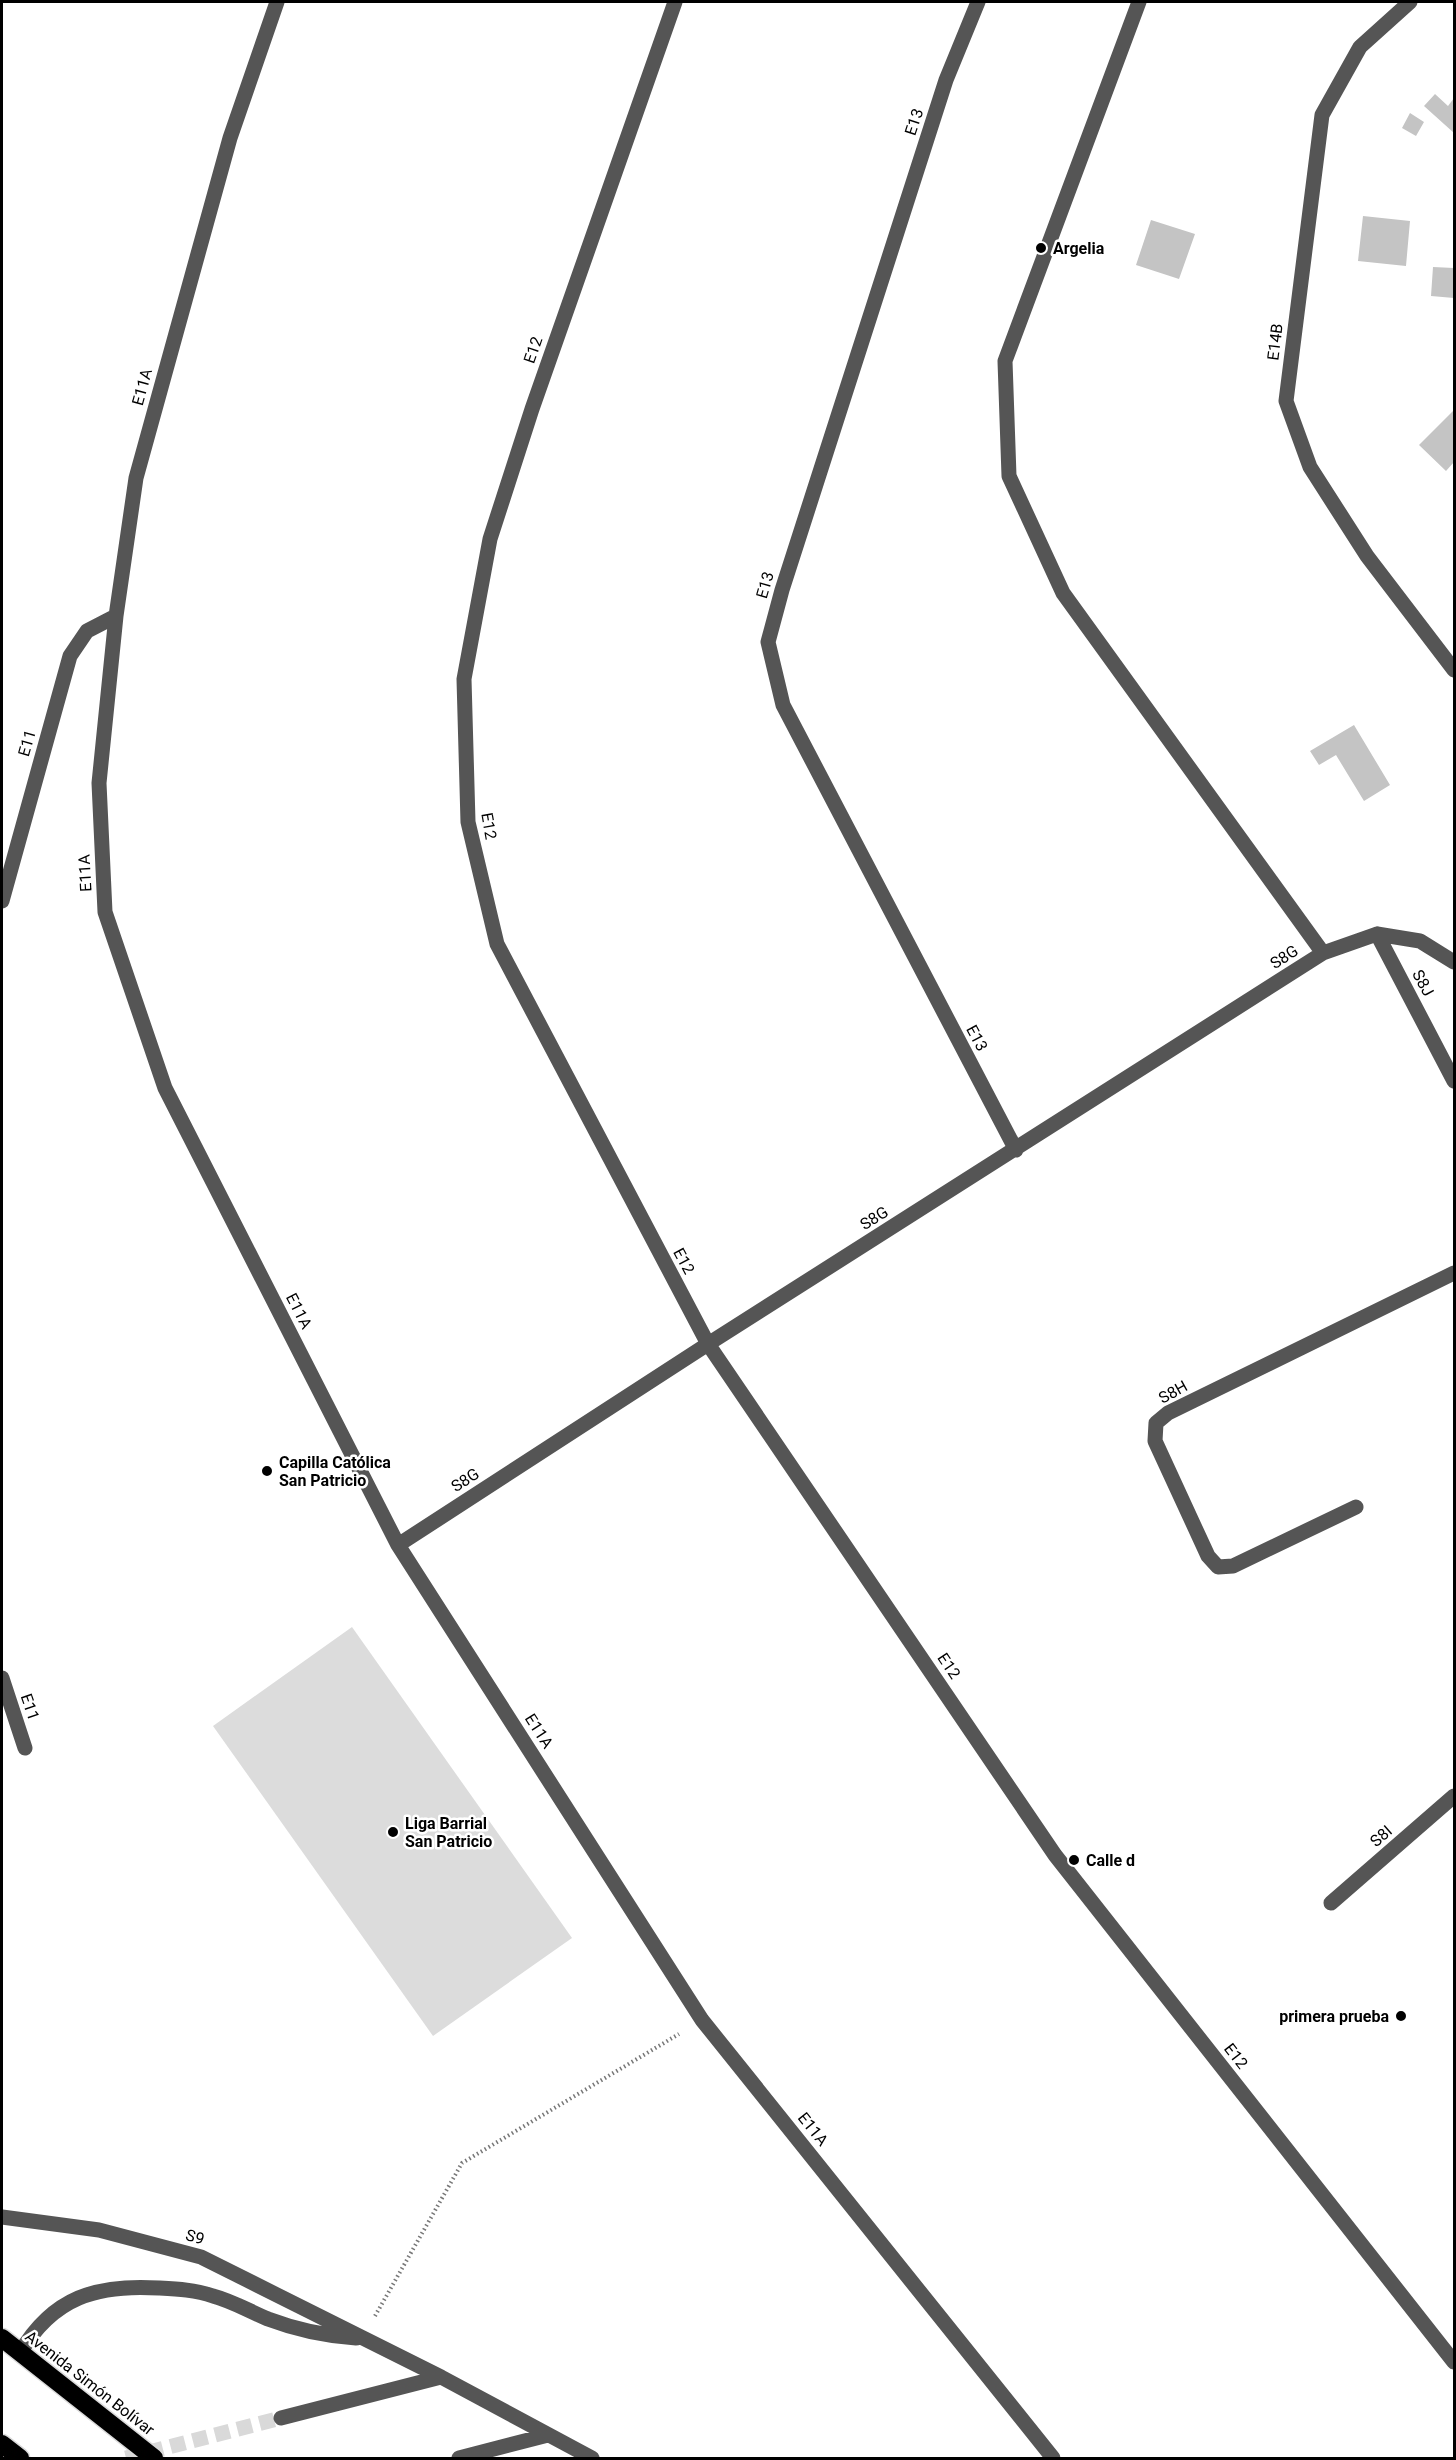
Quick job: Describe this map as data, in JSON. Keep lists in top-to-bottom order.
{
  "streets": {
    "highway": ["Avenida Simón Bolívar"],
    "street": [
      "E13",
      "E14B",
      "E12",
      "E11A",
      "E11",
      "S8G",
      "S8J",
      "S8H",
      "S8I",
      "S9"
    ]
  },
  "crossings": [
    ["E13", "S8G"],
    ["E12", "S8G"],
    ["E11A", "E11"],
    ["E11A", "S8G"],
    ["S8G", "S8J"],
    ["S9", "Avenida Simón Bolívar"]
  ],
  "places": [
    "Argelia",
    "Capilla Católica San Patricio",
    "Liga Barrial San Patricio",
    "Calle d",
    "primera prueba"
  ]
}
